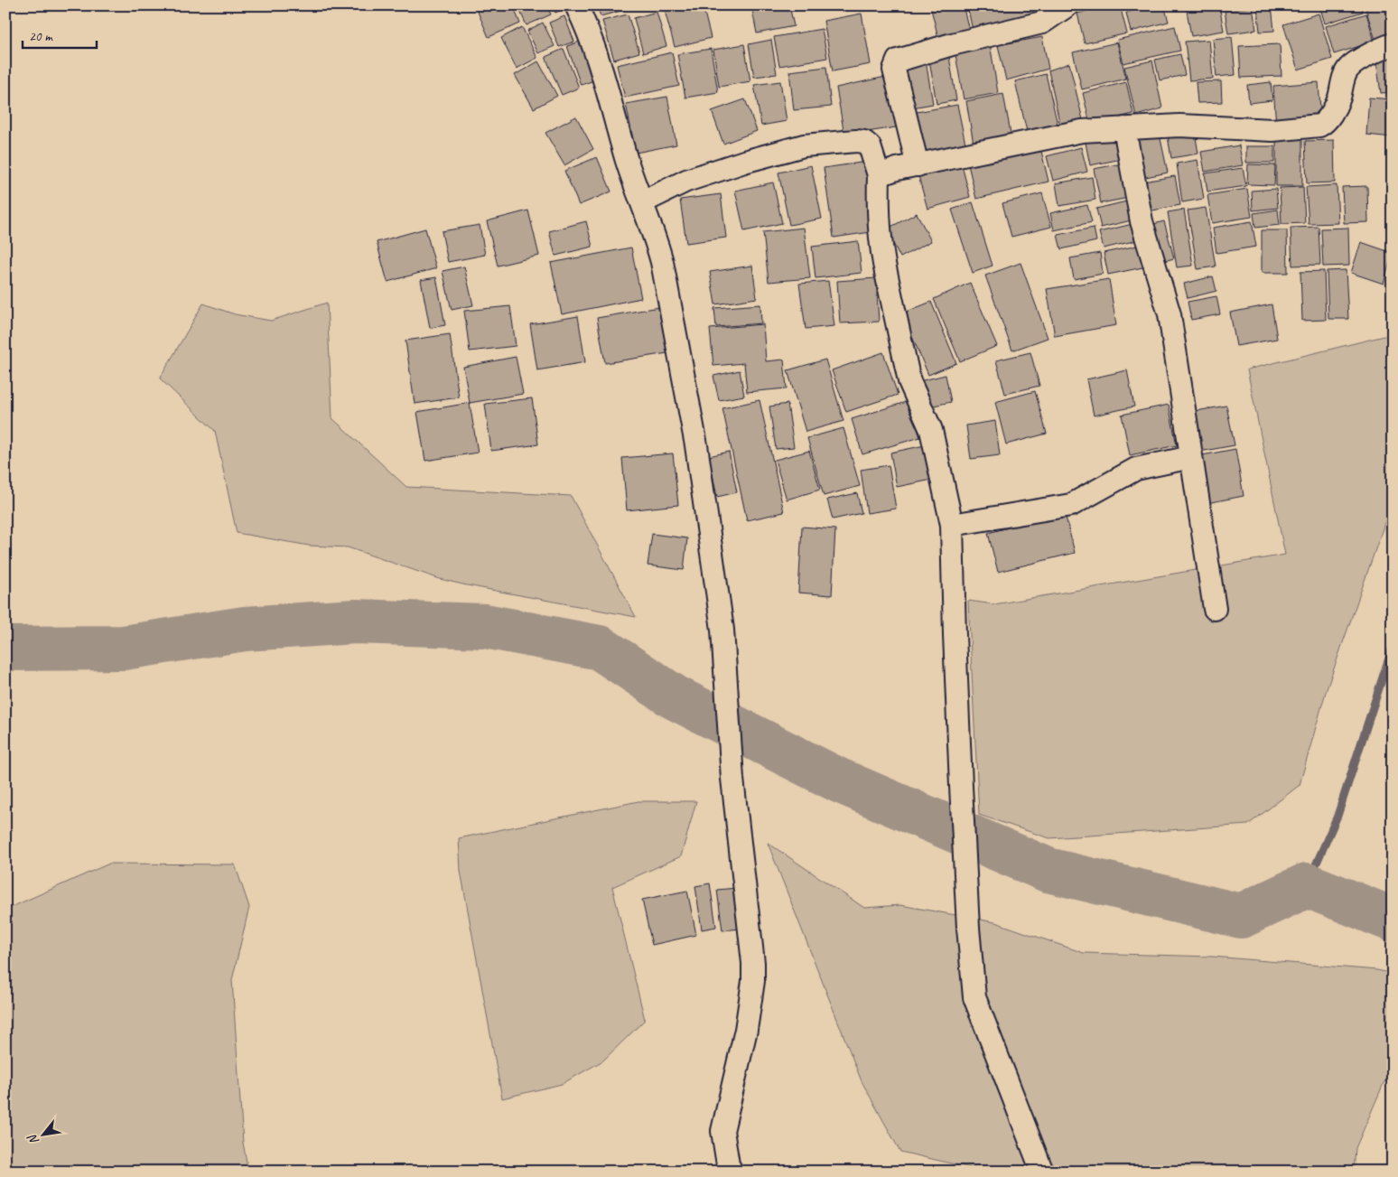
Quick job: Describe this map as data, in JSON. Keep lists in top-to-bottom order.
{
  "scale_bar": "20 m",
  "north": "bottom left"
}
